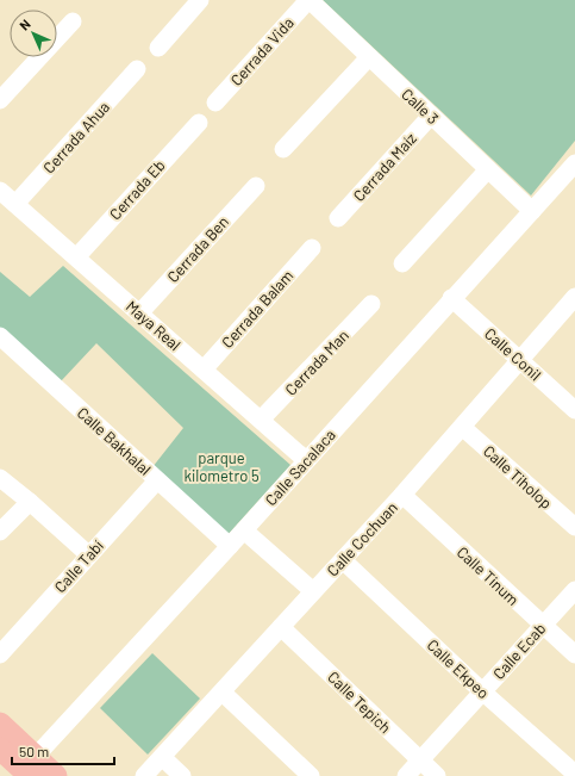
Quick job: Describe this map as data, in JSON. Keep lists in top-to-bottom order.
{
  "streets": {
    "street": [
      "Cerrada Vida",
      "Calle 3",
      "Cerrada Ahua",
      "Cerrada Maíz",
      "Cerrada Eb",
      "Cerrada Ben",
      "Cerrada Balam",
      "Maya Real",
      "Calle Conil",
      "Cerrada Man",
      "Calle Bakhalal",
      "Calle Sacalaca",
      "Calle Tiholop",
      "Calle Cochuan",
      "Calle Tabí",
      "Calle Tinum",
      "Calle Ecab",
      "Calle Ekpeo",
      "Calle Tepich"
    ]
  },
  "crossings": [
    ["Cerrada Vida", "Calle 3"],
    ["Calle 3", "Cerrada Maíz"],
    ["Calle 3", "Calle Sacalaca"],
    ["Cerrada Ahua", "Maya Real"],
    ["Cerrada Eb", "Maya Real"],
    ["Cerrada Ben", "Maya Real"],
    ["Cerrada Balam", "Maya Real"],
    ["Maya Real", "Cerrada Man"],
    ["Maya Real", "Calle Sacalaca"],
    ["Calle Conil", "Calle Sacalaca"],
    ["Calle Conil", "Calle Cochuan"],
    ["Calle Bakhalal", "Calle Sacalaca"],
    ["Calle Bakhalal", "Calle Tabí"],
    ["Calle Tiholop", "Calle Cochuan"],
    ["Calle Cochuan", "Calle Tinum"],
    ["Calle Cochuan", "Calle Ekpeo"],
    ["Calle Cochuan", "Calle Tepich"],
    ["Calle Tinum", "Calle Ecab"],
    ["Calle Ecab", "Calle Ekpeo"],
    ["Calle Ecab", "Calle Tepich"]
  ],
  "parks": ["parque kilometro 5"],
  "scale_bar": "50 m",
  "north": "top left"
}
